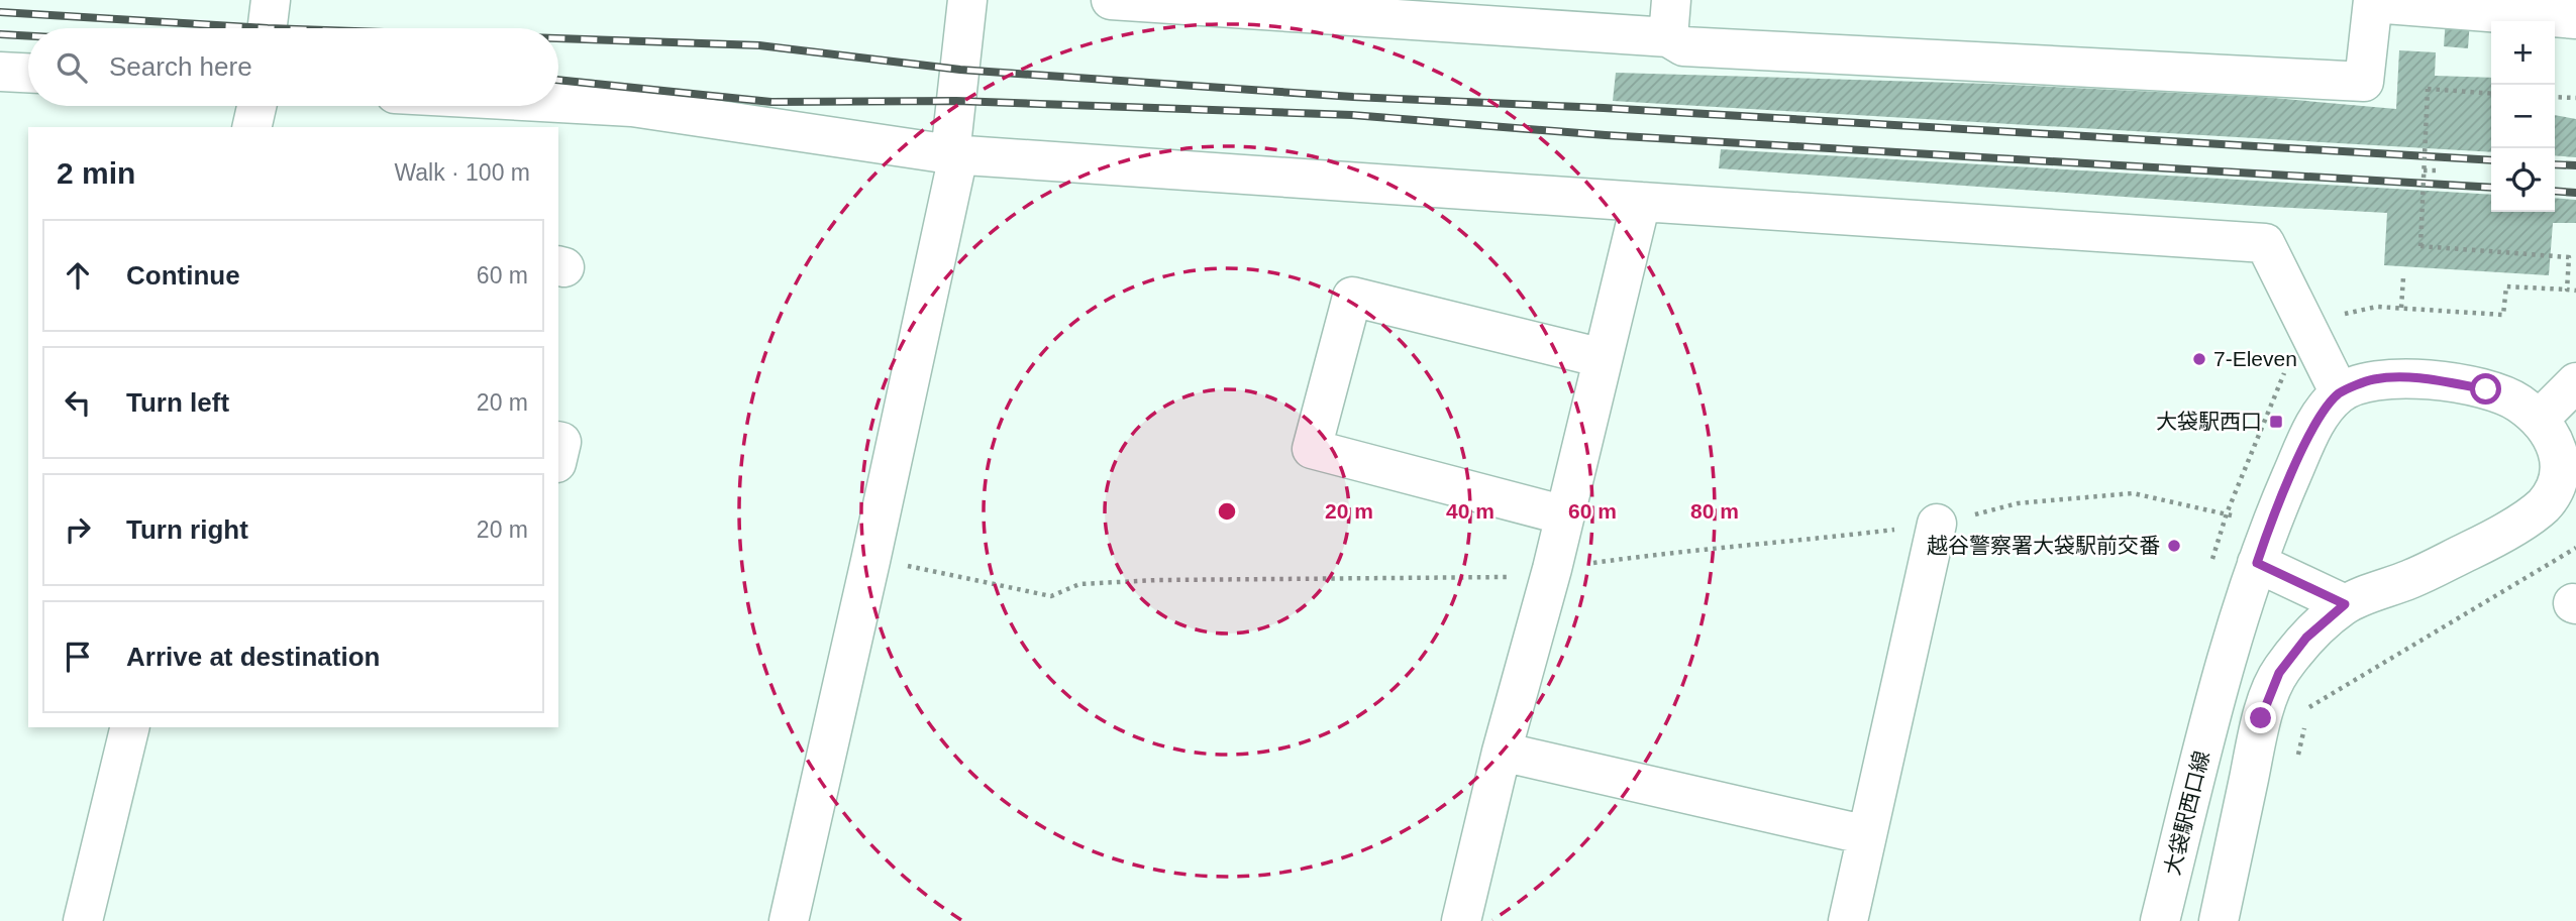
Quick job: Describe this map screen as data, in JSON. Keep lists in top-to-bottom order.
{
  "streets": {
    "street": ["大袋駅西口線"]
  },
  "places": {
    "other": ["7-Eleven", "越谷警察署大袋駅前交番"],
    "transit": ["大袋駅西口"]
  },
  "page": {
    "map_buttons": ["+", "−"],
    "search": "Search here",
    "heading": ["2 min", "Walk · 100 m"],
    "list": [
      ["Continue", "60 m"],
      ["Turn left", "20 m"],
      ["Turn right", "20 m"],
      "Arrive at destination"
    ]
  },
  "rings": [
    "20 m",
    "40 m",
    "60 m",
    "80 m"
  ]
}
